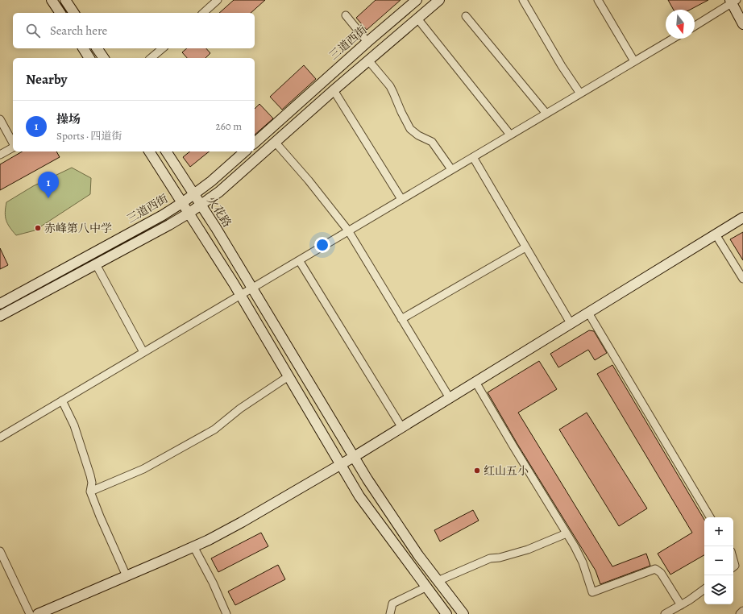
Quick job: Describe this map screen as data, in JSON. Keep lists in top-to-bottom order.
{
  "streets": {
    "street": ["三道西街", "火花路"]
  },
  "crossings": [
    ["三道西街", "火花路"]
  ],
  "places": ["赤峰第八中学", "红山五小"],
  "north": "bottom",
  "page": {
    "search": "Search here",
    "heading": "Nearby",
    "list": [
      {
        "mark": "1",
        "name": "操场",
        "note": "Sports · 四道街",
        "value": "260 m"
      }
    ],
    "pins": "1",
    "map_buttons": ["+", "−"]
  }
}
